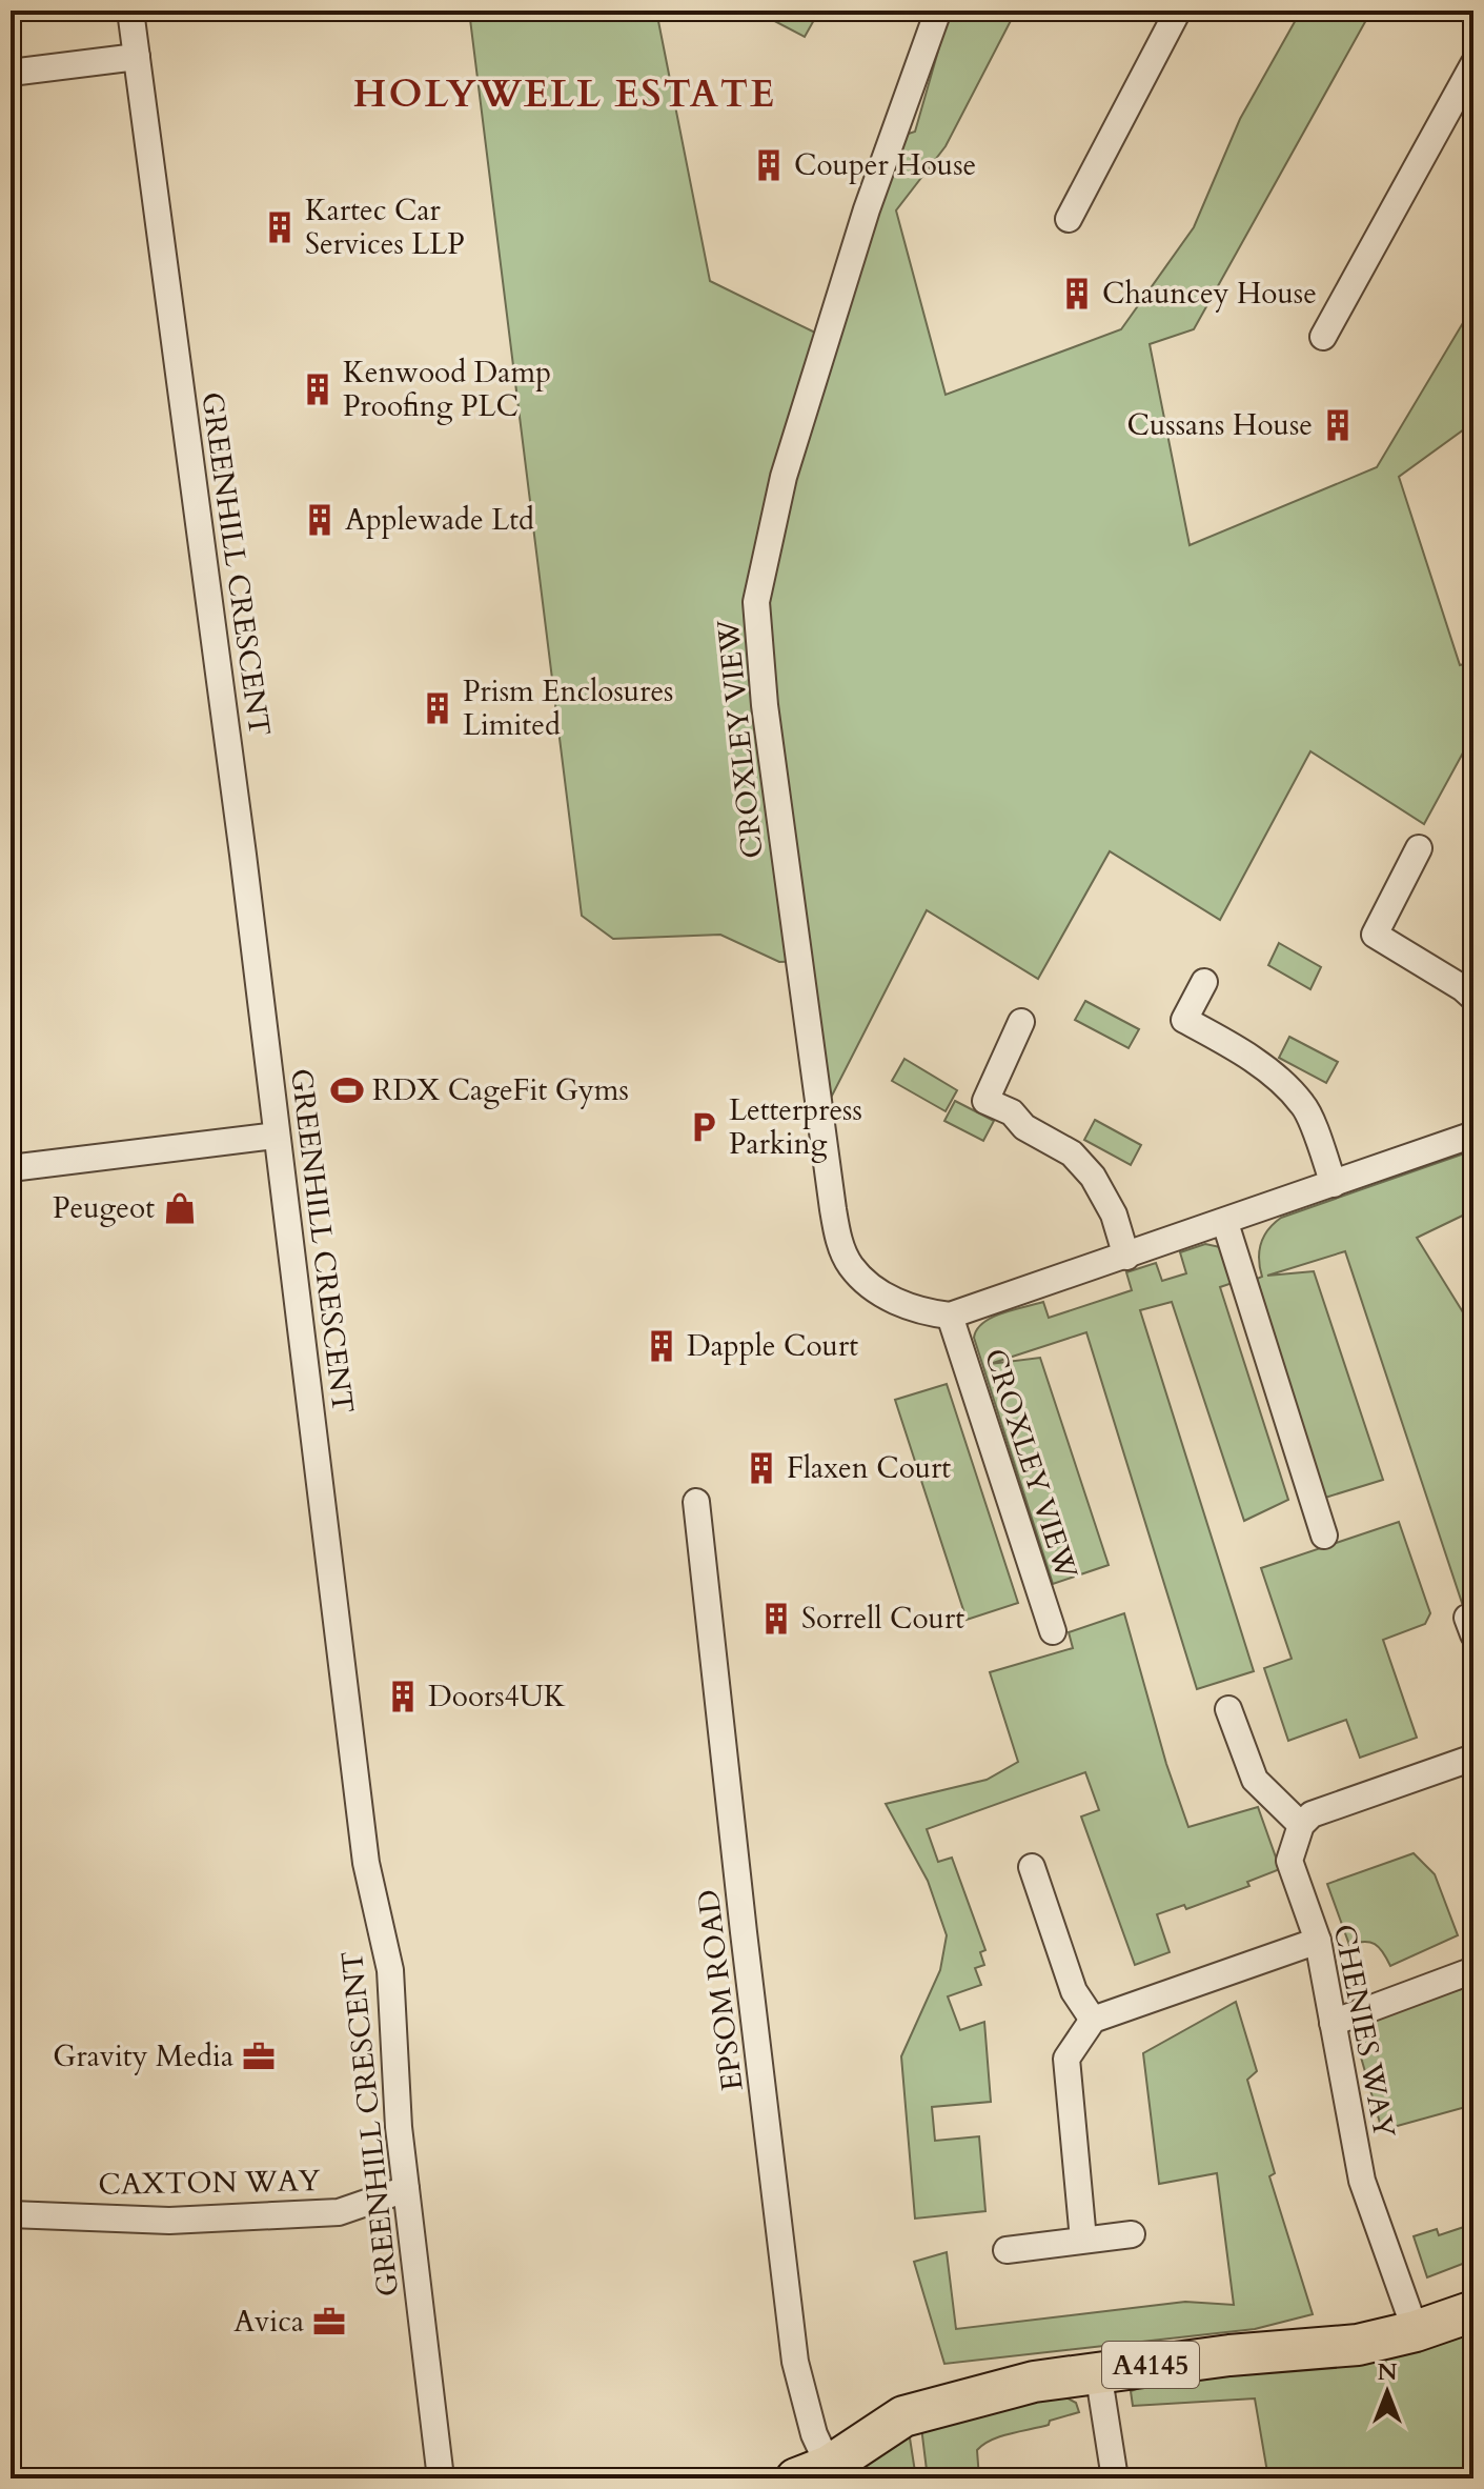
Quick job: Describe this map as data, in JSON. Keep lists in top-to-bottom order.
{
  "streets": {
    "main road": ["A4145"],
    "street": [
      "GREENHILL CRESCENT",
      "CROXLEY VIEW",
      "EPSOM ROAD",
      "CHENIES WAY",
      "CAXTON WAY"
    ]
  },
  "crossings": [
    ["GREENHILL CRESCENT", "CAXTON WAY"],
    ["EPSOM ROAD", "A4145"],
    ["CHENIES WAY", "A4145"]
  ],
  "districts": ["HOLYWELL ESTATE"],
  "places": {
    "building": [
      "Couper House",
      "Kartec Car Services LLP",
      "Chauncey House",
      "Kenwood Damp Proofing PLC",
      "Cussans House",
      "Applewade Ltd",
      "Prism Enclosures Limited",
      "Dapple Court",
      "Flaxen Court",
      "Sorrell Court",
      "Doors4UK"
    ],
    "sports": ["RDX CageFit Gyms"],
    "parking": ["Letterpress Parking"],
    "shop": ["Peugeot"],
    "office": ["Gravity Media", "Avica"]
  },
  "north": "top"
}
